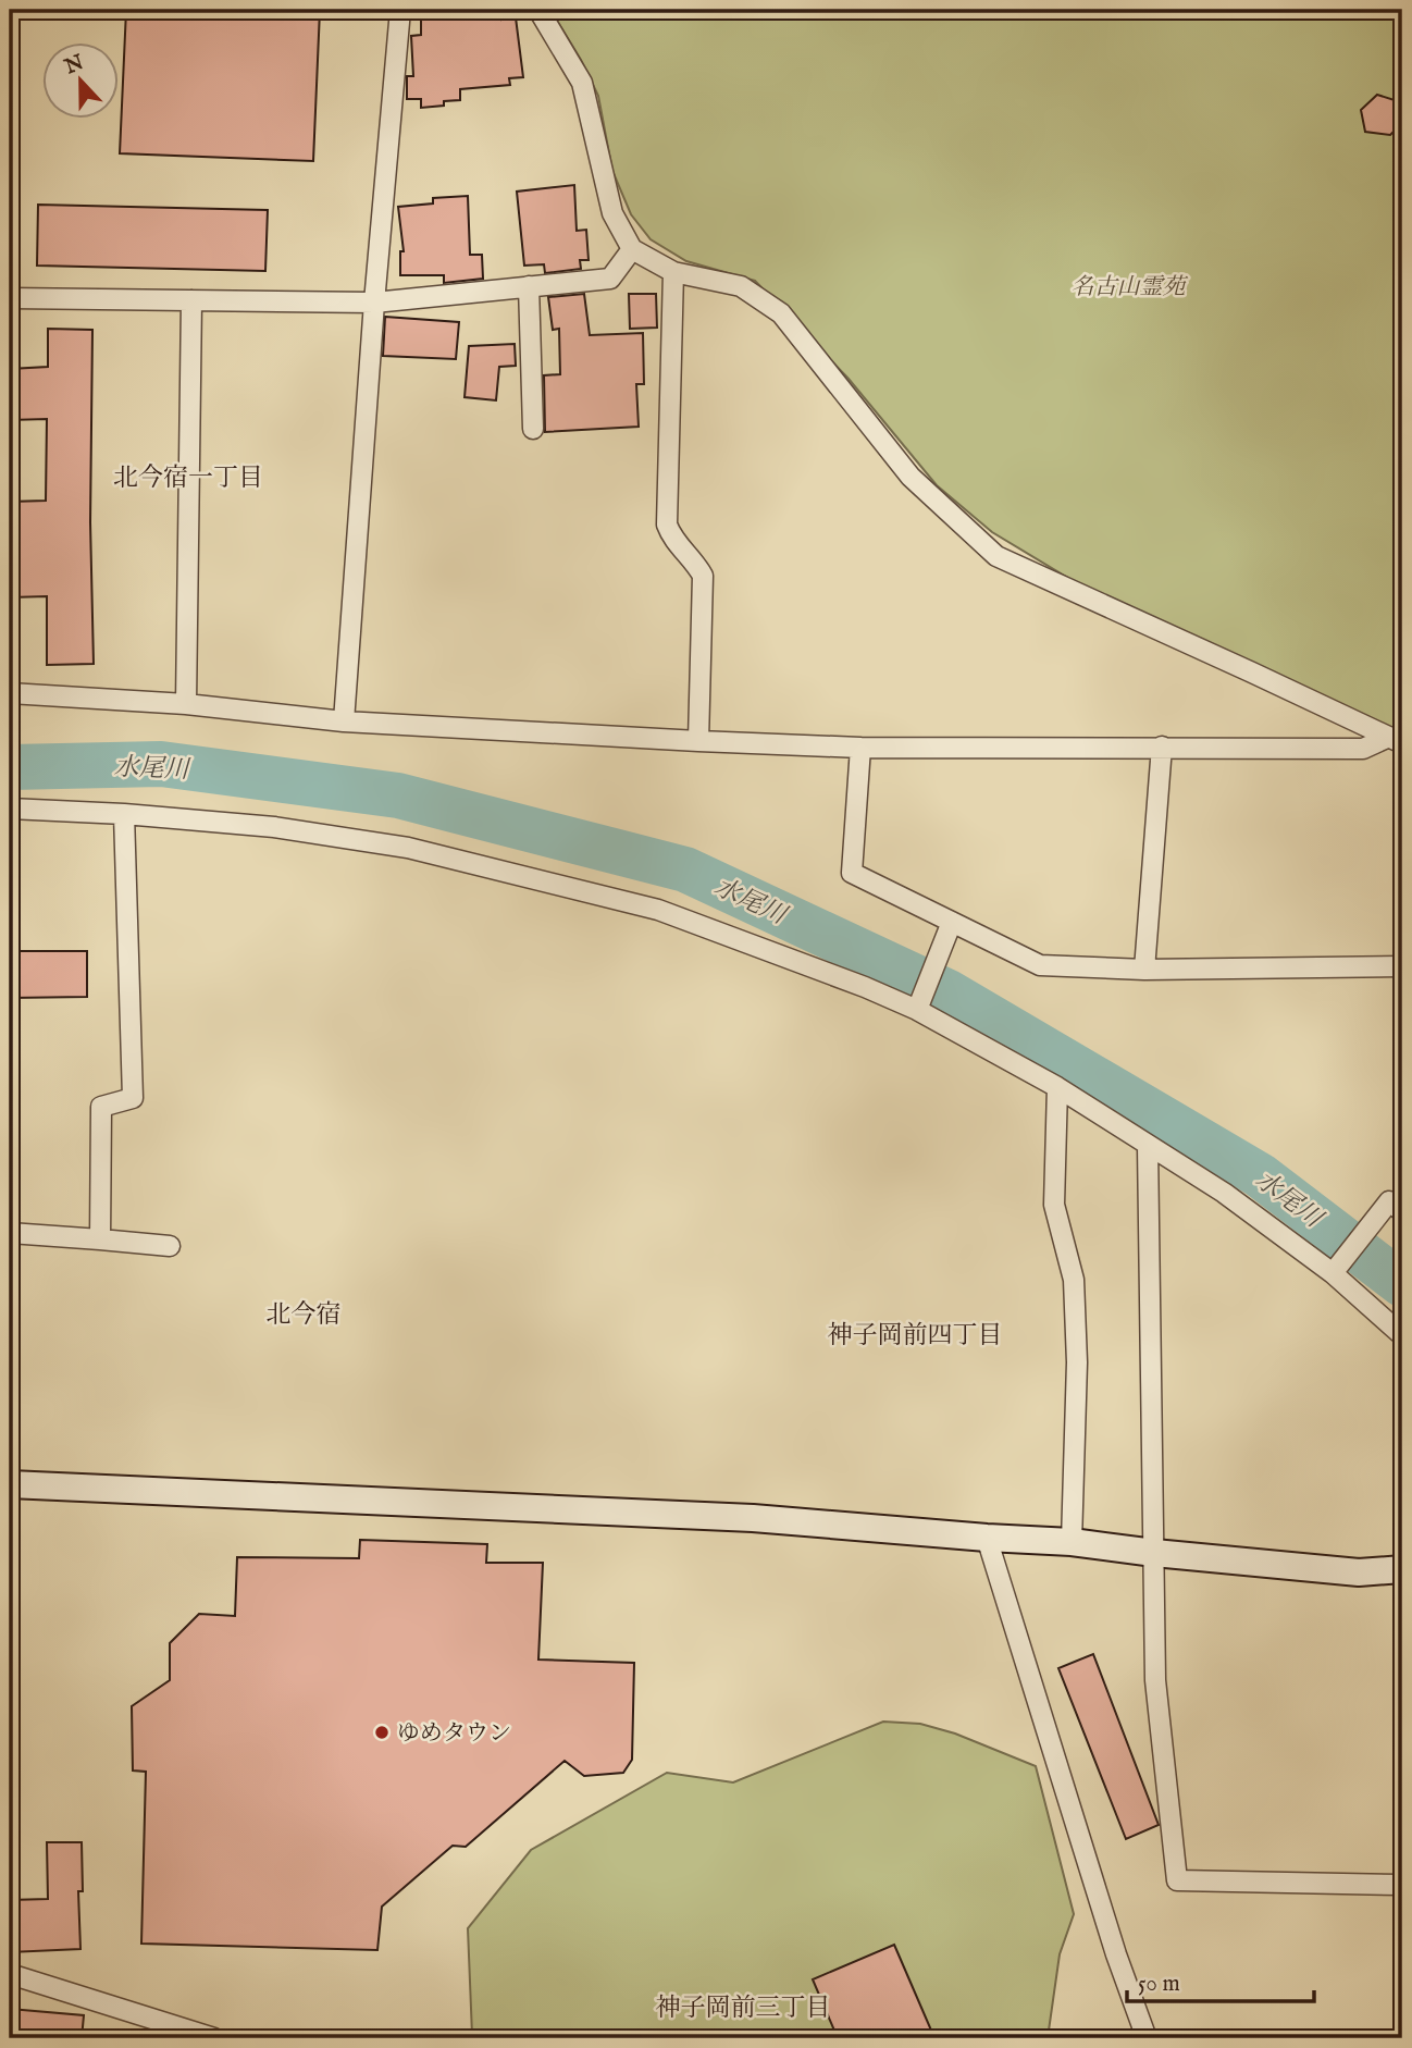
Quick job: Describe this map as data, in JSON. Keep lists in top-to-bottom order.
{
  "districts": [
    "北今宿一丁目",
    "北今宿",
    "神子岡前四丁目",
    "神子岡前三丁目"
  ],
  "water": ["水尾川"],
  "parks": ["名古山霊苑"],
  "places": ["ゆめタウン"],
  "scale_bar": "50 m",
  "north": "top"
}
